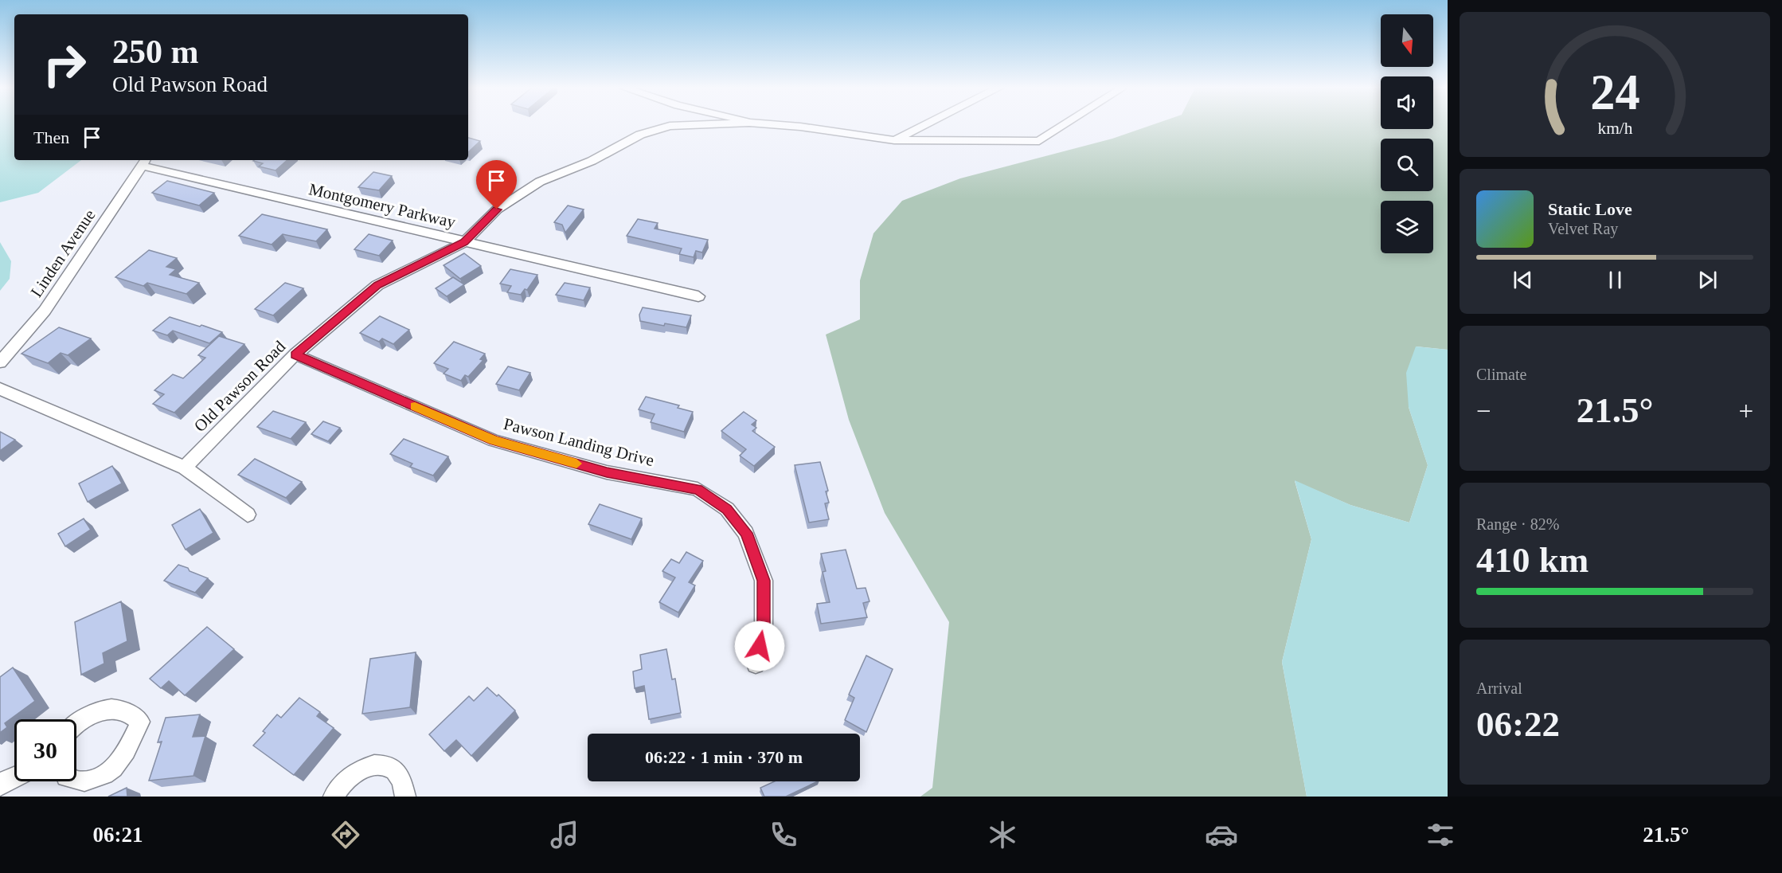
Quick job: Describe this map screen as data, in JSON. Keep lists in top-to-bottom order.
{
  "streets": {
    "street": [
      "Montgomery Parkway",
      "Linden Avenue",
      "Old Pawson Road",
      "Pawson Landing Drive"
    ]
  },
  "crossings": [
    ["Montgomery Parkway", "Linden Avenue"],
    ["Montgomery Parkway", "Old Pawson Road"],
    ["Old Pawson Road", "Pawson Landing Drive"]
  ],
  "north": "bottom",
  "page": {
    "turn": ["250 m", "Old Pawson Road"],
    "then": "Then",
    "song": ["Static Love", "Velvet Ray"],
    "tile": [
      "Climate",
      ["Range · 82%", "410 km"],
      ["Arrival", "06:22"]
    ],
    "heat": ["−", "21.5°", "+"],
    "limit": "30",
    "trip": "06:22 · 1 min · 370 m",
    "tabs": ["06:21", "21.5°"],
    "gauge": ["24", "km/h"]
  }
}
